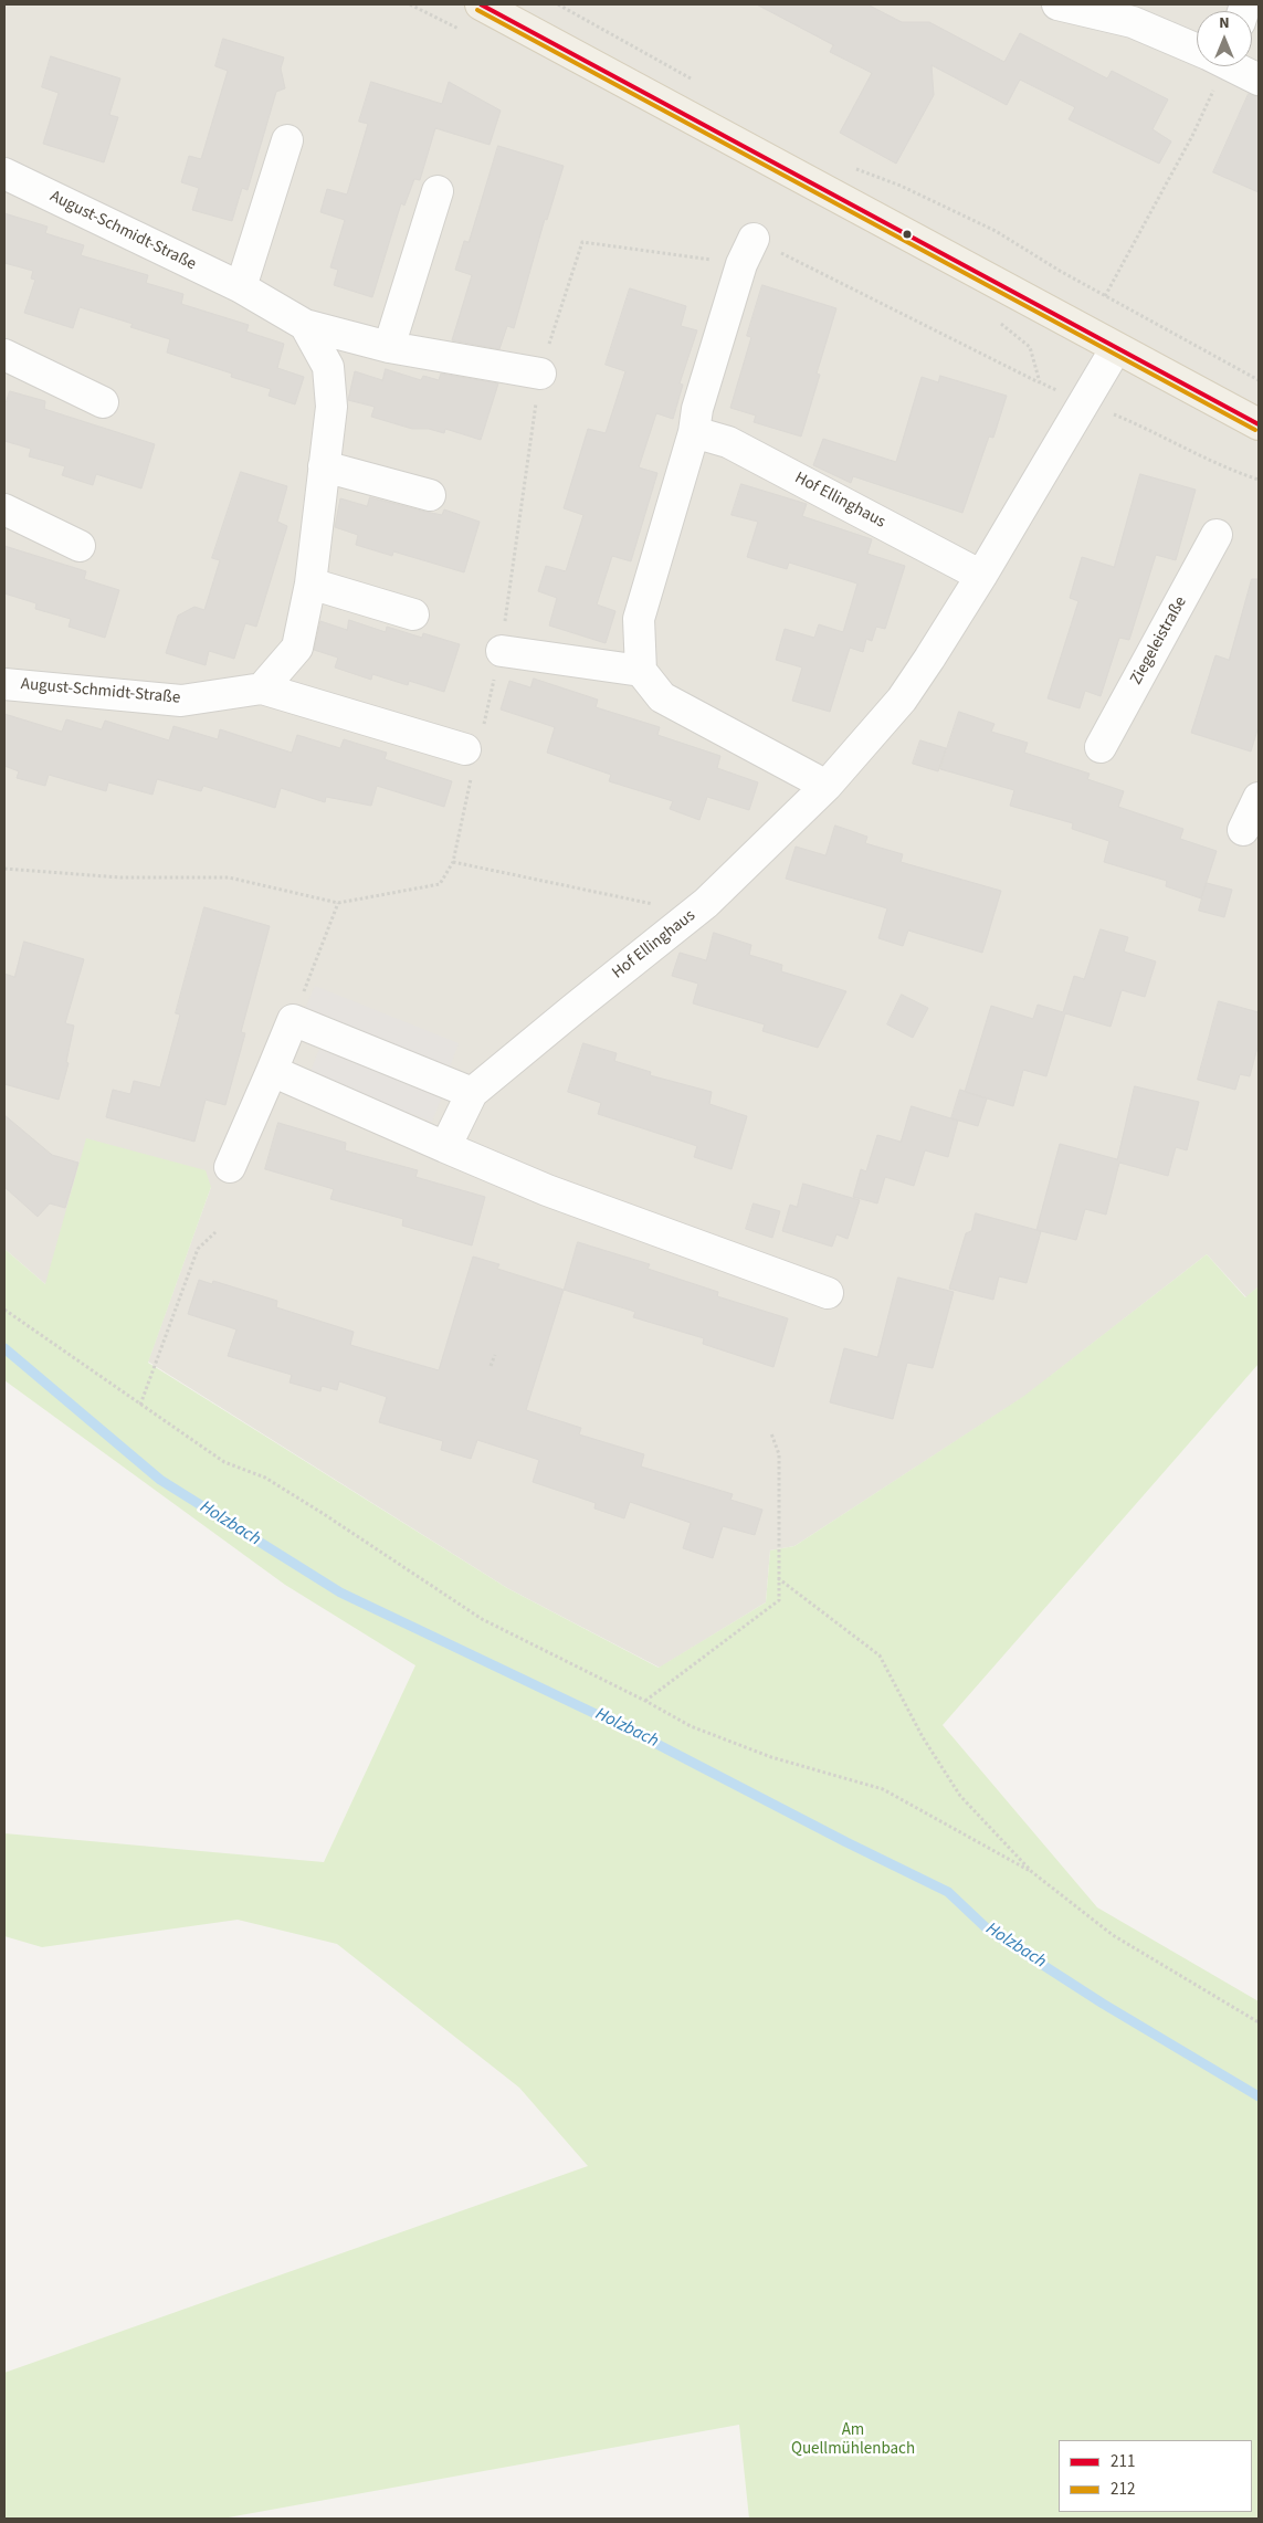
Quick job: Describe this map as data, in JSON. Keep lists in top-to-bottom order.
{
  "streets": {
    "street": ["August-Schmidt-Straße", "Hof Ellinghaus", "Ziegeleistraße"]
  },
  "water": ["Holzbach"],
  "parks": ["Am Quellmühlenbach"],
  "lines": ["transit line 211", "transit line 212"],
  "legend": ["211", "212"],
  "north": "top"
}
